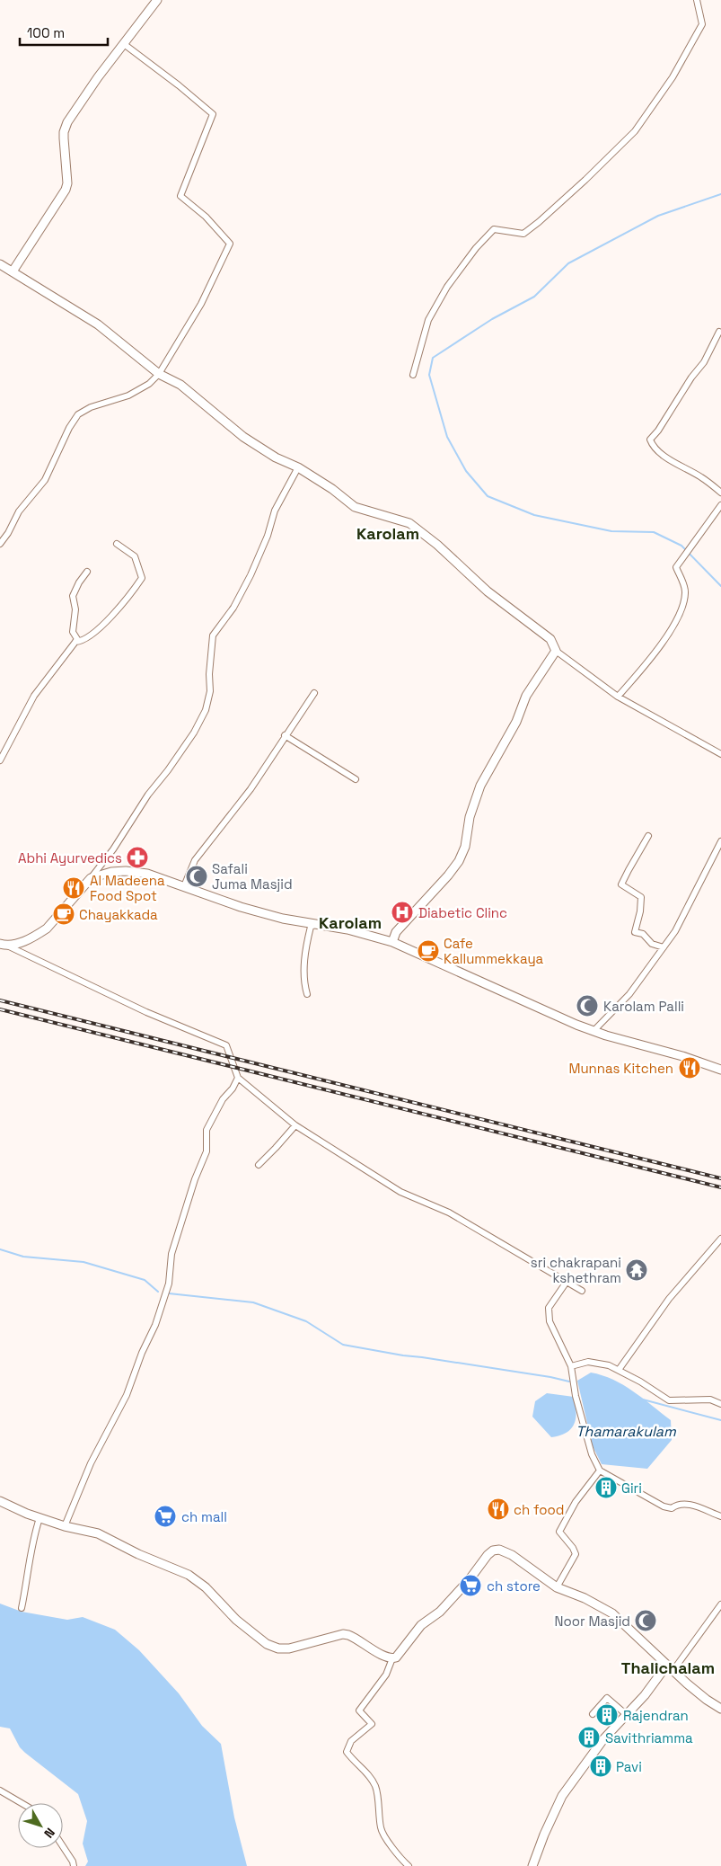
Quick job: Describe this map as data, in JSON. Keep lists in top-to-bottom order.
{
  "districts": ["Karolam", "Karolam", "Thalichalam"],
  "water": ["Thamarakulam"],
  "places": {
    "pharmacy": ["Abhi Ayurvedics"],
    "mosque": ["Safali Juma Masjid", "Karolam Palli", "Noor Masjid"],
    "restaurant": ["Al Madeena Food Spot", "Munnas Kitchen", "ch food"],
    "hospital": ["Diabetic Clinc"],
    "cafe": ["Chayakkada", "Cafe Kallummekkaya"],
    "temple": ["sri chakrapani kshethram"],
    "building": [
      "Giri",
      "Rajendran",
      "Savithriamma",
      "Pavi"
    ],
    "supermarket": ["ch mall", "ch store"]
  },
  "scale_bar": "100 m",
  "north": "bottom right"
}
